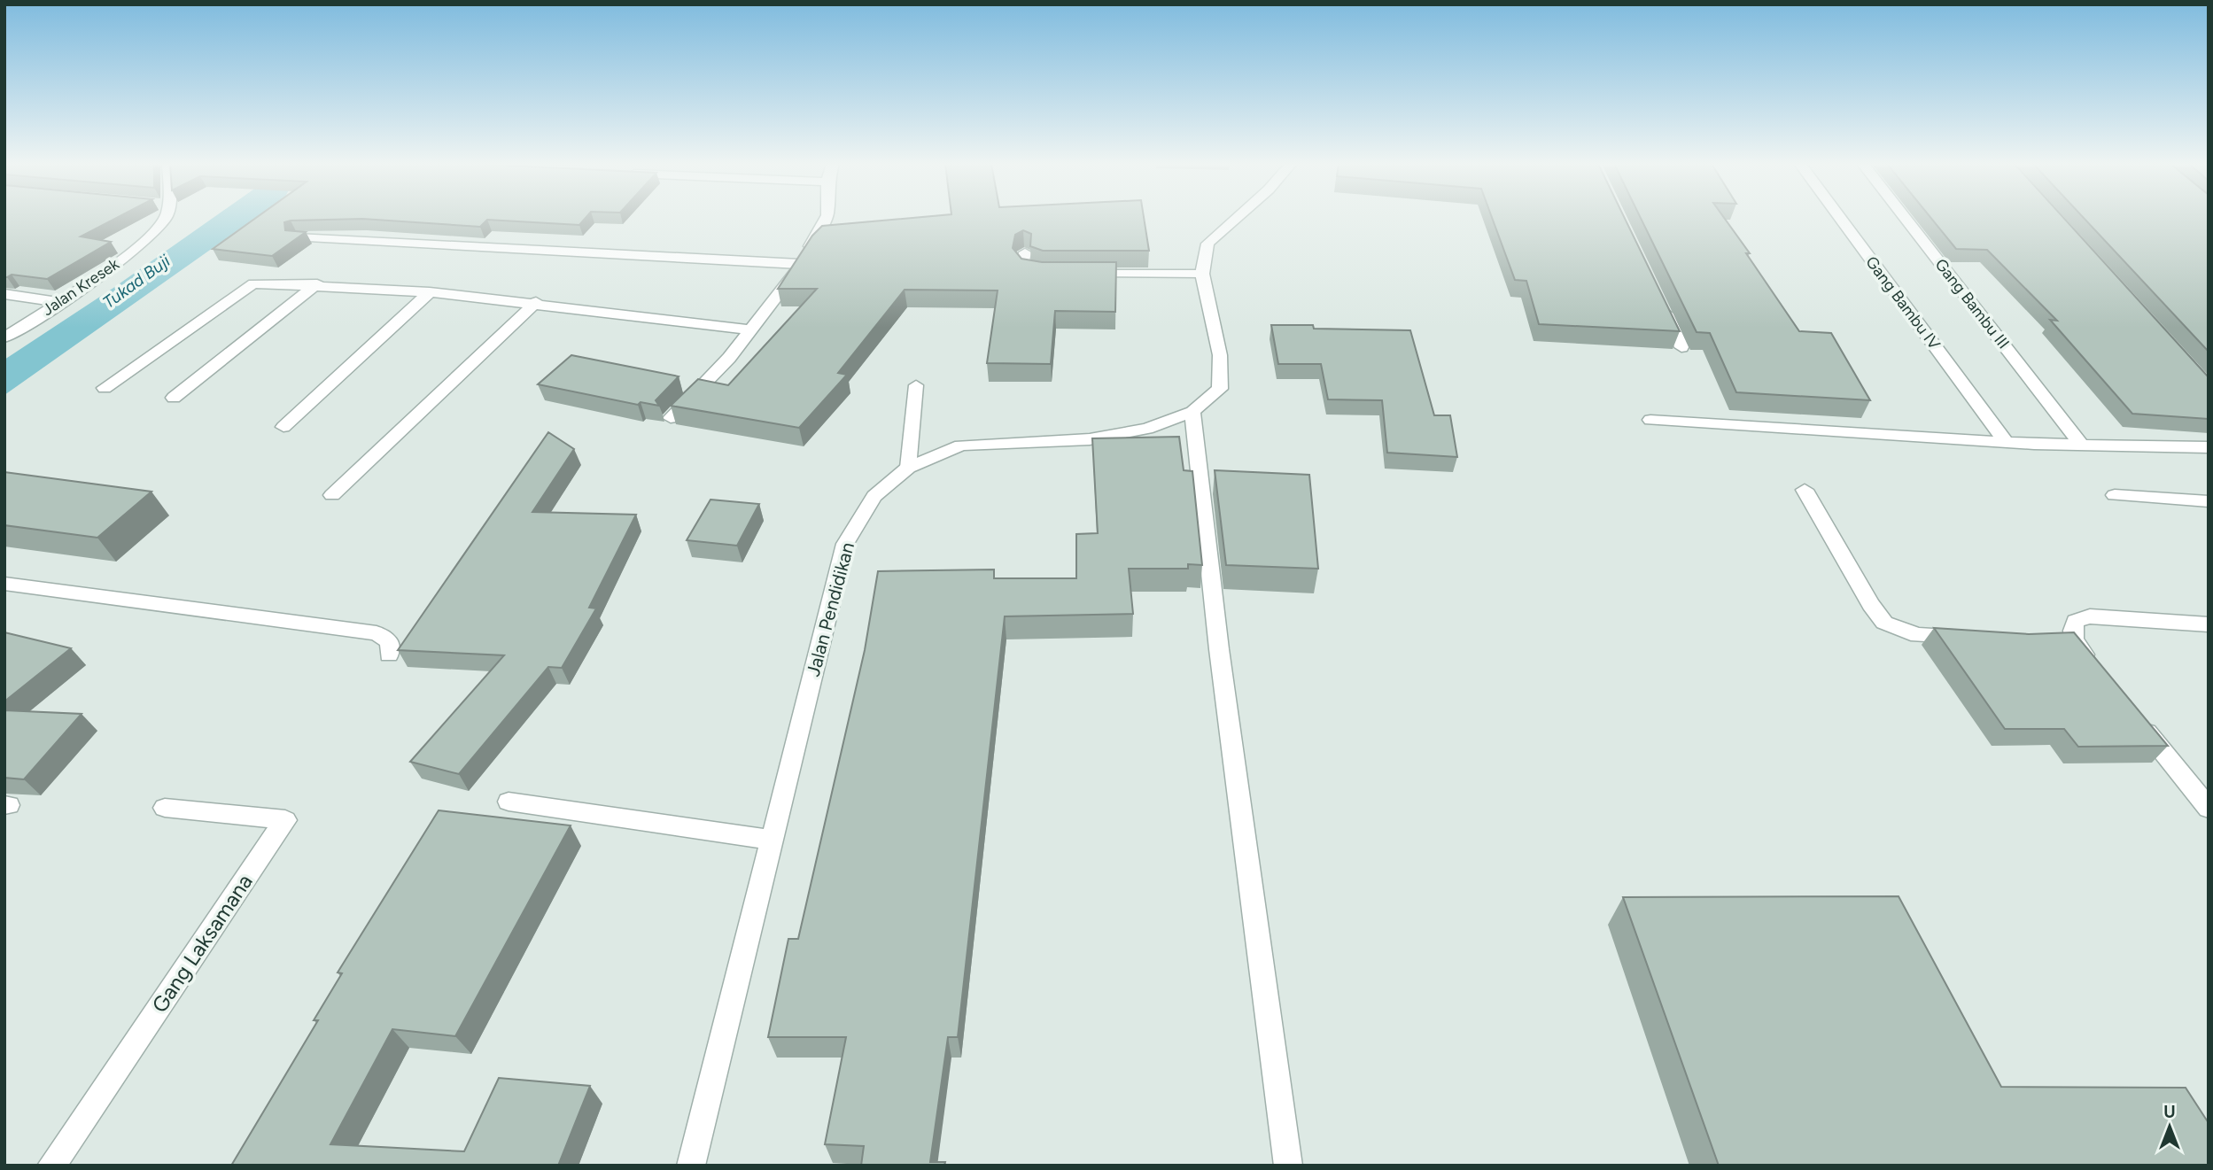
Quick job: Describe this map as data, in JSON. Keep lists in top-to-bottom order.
{
  "streets": {
    "street": [
      "Jalan Kresek",
      "Gang Bambu IV",
      "Gang Bambu III",
      "Jalan Pendidikan",
      "Gang Laksamana"
    ]
  },
  "water": ["Tukad Buji"],
  "north": "top"
}
